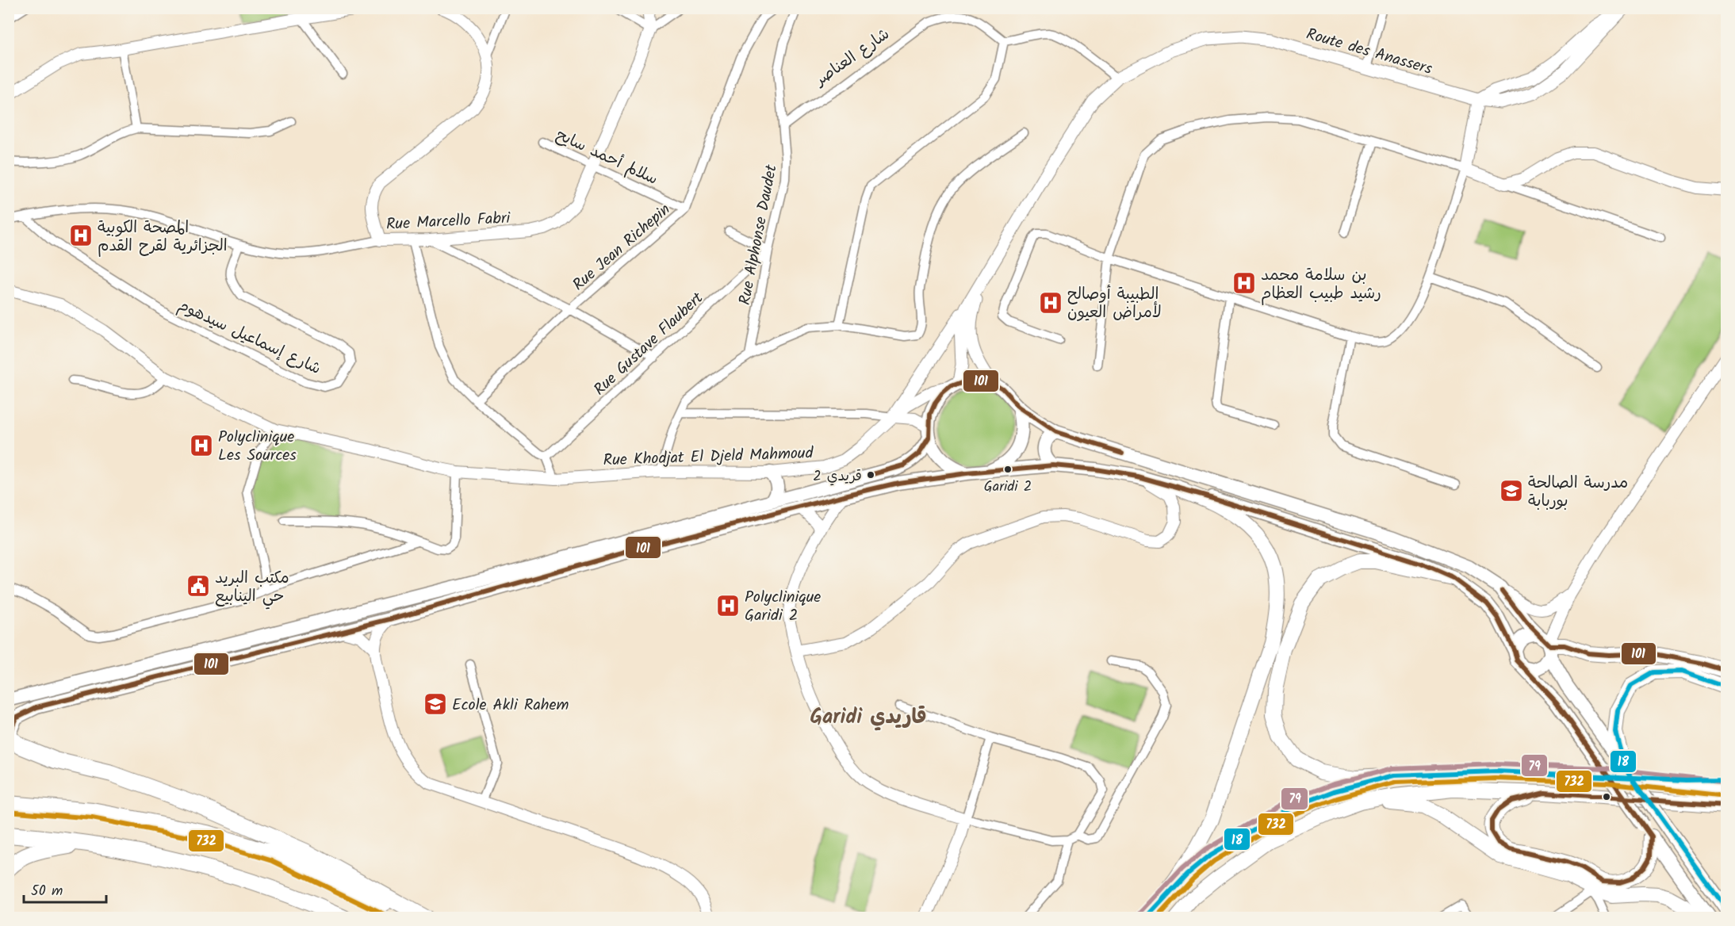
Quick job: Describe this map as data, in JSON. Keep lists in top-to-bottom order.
{
  "streets": {
    "main road": ["Route des Anassers"],
    "street": [
      "شارع العناصر",
      "سلالم أحمد سايح",
      "Rue Marcello Fabri",
      "Rue Alphonse Daudet",
      "Rue Jean Richepin",
      "شارع إسماعيل سيدهوم",
      "Rue Gustave Flaubert",
      "Rue Khodjat El Djeld Mahmoud"
    ]
  },
  "crossings": [
    ["شارع العناصر", "Rue Alphonse Daudet"],
    ["سلالم أحمد سايح", "Rue Marcello Fabri"],
    ["سلالم أحمد سايح", "Rue Jean Richepin"],
    ["Rue Alphonse Daudet", "Rue Gustave Flaubert"]
  ],
  "districts": ["Garidi قاريدي"],
  "places": {
    "hospital": [
      "المصحة الكوبية الجزائرية لقرح القدم",
      "بن سلامة محمد رشيد طبيب العظام",
      "الطبيبة أوصالح لأمراض العيون",
      "Polyclinique Les Sources",
      "Polyclinique Garidi 2"
    ],
    "other": ["Garidi 2", "قريدي 2"],
    "school or university": ["مدرسة الصالحة بوربابة", "Ecole Akli Rahem"],
    "public building": ["مكتب البريد حي الينابيع"]
  },
  "lines": [
    "transit line 101",
    "transit line 18",
    "transit line 79",
    "transit line 732"
  ],
  "scale_bar": "50 m"
}
